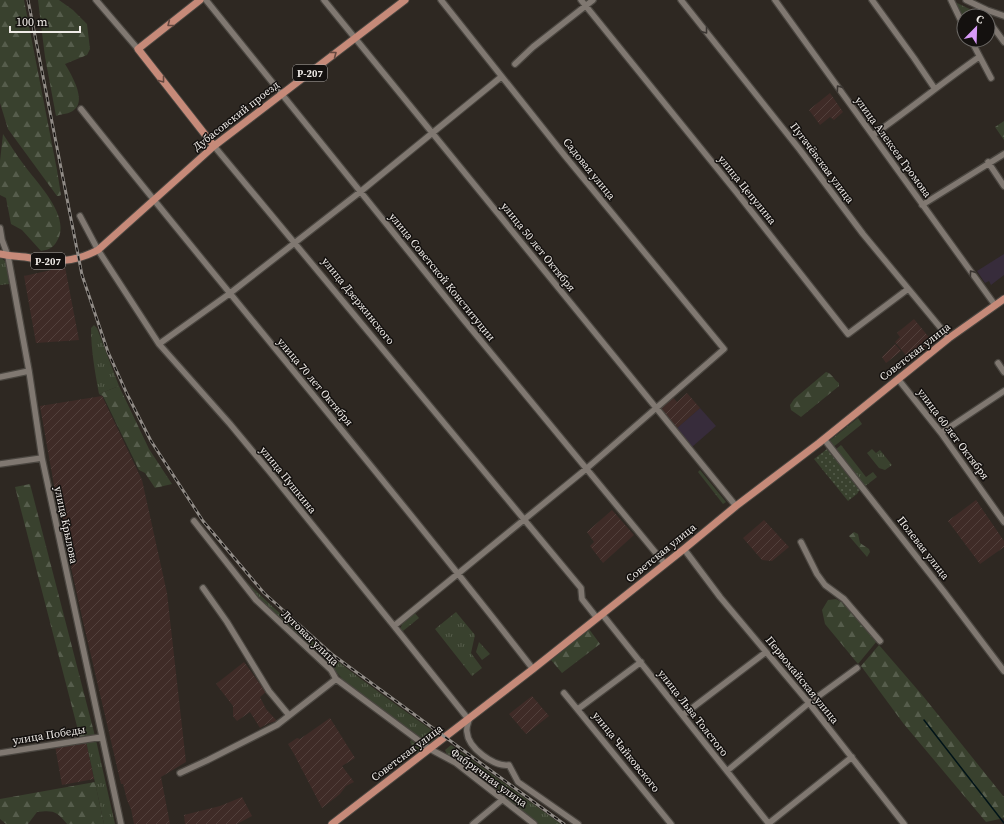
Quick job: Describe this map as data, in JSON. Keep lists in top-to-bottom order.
{
  "streets": {
    "main road": [
      "Р-207",
      "Дубасовский проезд",
      "улица Дзержинского",
      "Советская улица"
    ],
    "street": [
      "улица Алексея Громова",
      "Пугачёвская улица",
      "Садовая улица",
      "улица Цепулина",
      "улица 50 лет Октября",
      "улица Советской Конституции",
      "улица 70 лет Октября",
      "улица 60 лет Октября",
      "улица Пушкина",
      "улица Крылова",
      "Полевая улица",
      "Луговая улица",
      "Первомайская улица",
      "улица Льва Толстого",
      "улица Победы",
      "улица Чайковского",
      "Фабричная улица"
    ]
  },
  "crossings": [
    ["Р-207", "Дубасовский проезд"],
    ["Р-207", "улица Крылова"],
    ["Дубасовский проезд", "улица 50 лет Октября"],
    ["Дубасовский проезд", "улица Советской Конституции"],
    ["Дубасовский проезд", "улица Дзержинского"],
    ["Дубасовский проезд", "улица 70 лет Октября"],
    ["Дубасовский проезд", "улица Пушкина"],
    ["Дубасовский проезд", "улица Крылова"],
    ["улица Алексея Громова", "Советская улица"],
    ["Пугачёвская улица", "улица Цепулина"],
    ["Пугачёвская улица", "Советская улица"],
    ["Садовая улица", "улица 50 лет Октября"],
    ["улица 50 лет Октября", "Советская улица"],
    ["улица Советской Конституции", "Советская улица"],
    ["улица Дзержинского", "Советская улица"],
    ["улица Дзержинского", "улица Льва Толстого"],
    ["Советская улица", "улица 70 лет Октября"],
    ["Советская улица", "улица 60 лет Октября"],
    ["Советская улица", "улица Пушкина"],
    ["Советская улица", "Полевая улица"],
    ["Советская улица", "Луговая улица"],
    ["Советская улица", "Первомайская улица"],
    ["Советская улица", "улица Льва Толстого"],
    ["Советская улица", "Фабричная улица"],
    ["улица Крылова", "улица Победы"],
    ["Луговая улица", "Фабричная улица"]
  ],
  "one_way": ["улица Алексея Громова", "Пугачёвская улица"],
  "scale_bar": "100 m",
  "north": "top right"
}
